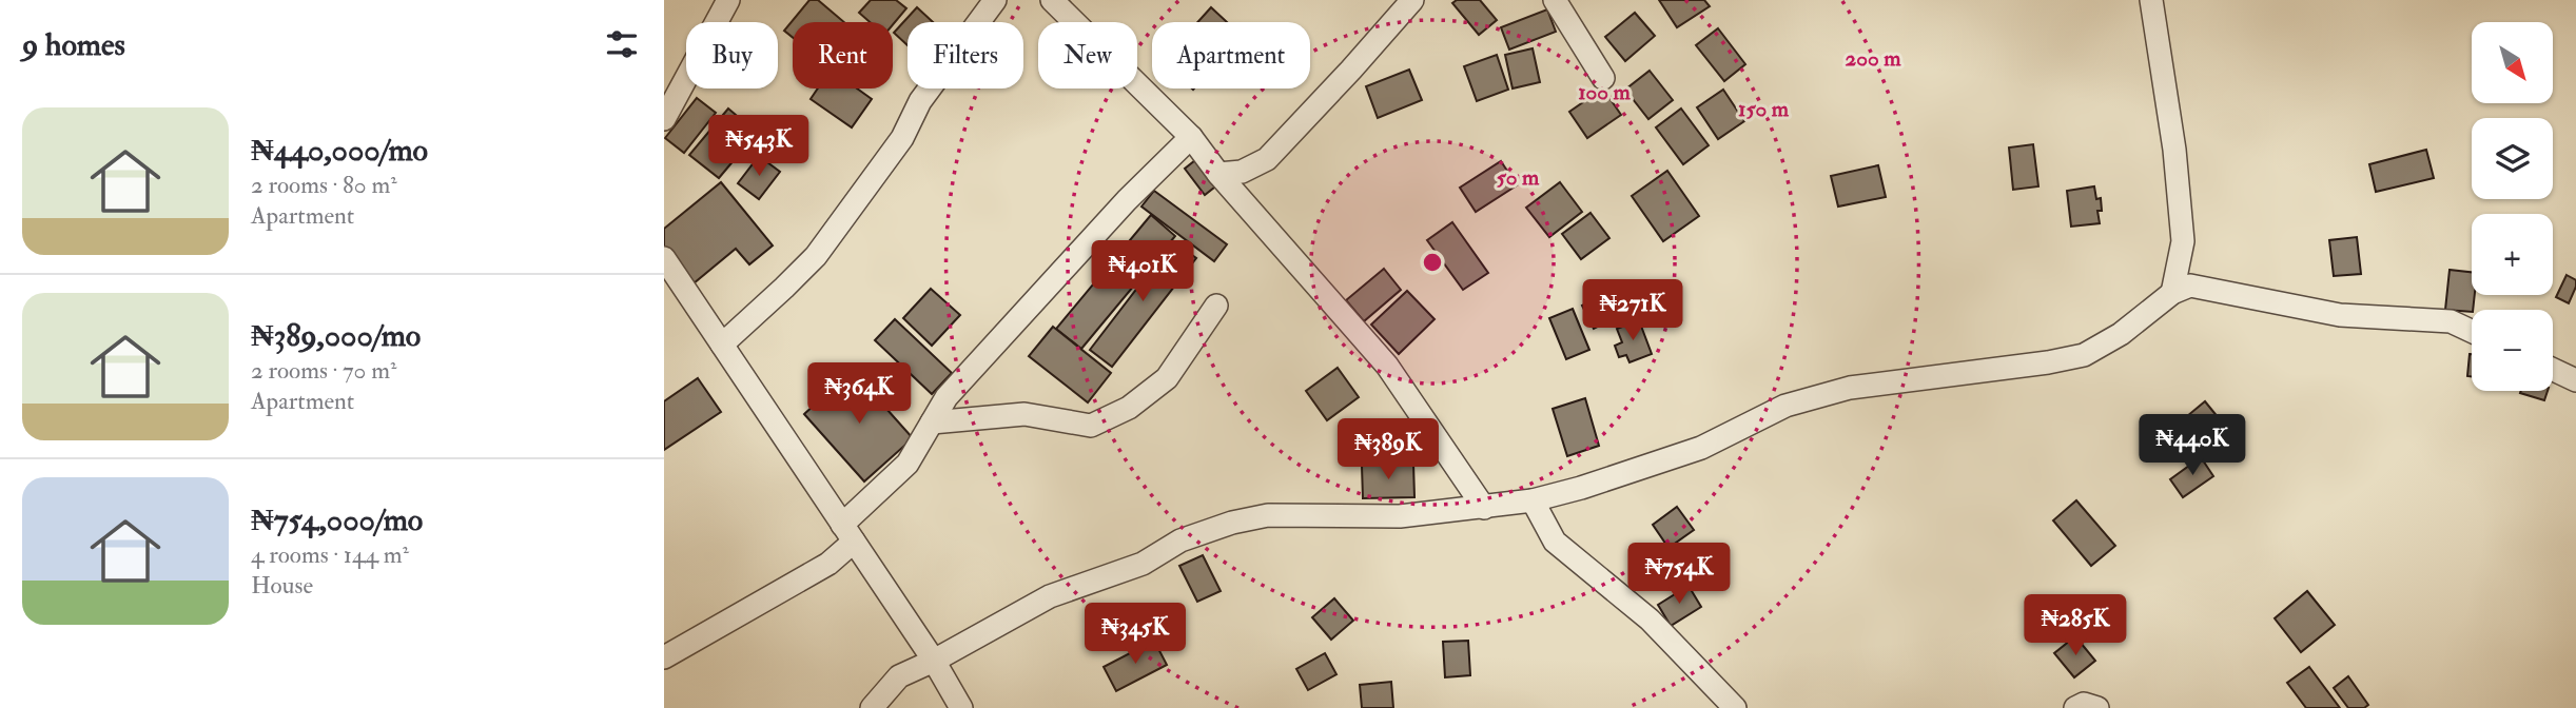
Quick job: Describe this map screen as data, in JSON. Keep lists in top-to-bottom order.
{
  "north": "bottom right",
  "page": {
    "heading": "9 homes",
    "map_buttons": ["+", "−"],
    "chip": [
      "Buy",
      "Rent",
      "Filters",
      "New",
      "Apartment"
    ],
    "list": [
      {
        "name": "₦440,000/mo",
        "note": "2 rooms · 80 m² · Apartment"
      },
      {
        "name": "₦389,000/mo",
        "note": "2 rooms · 70 m² · Apartment"
      },
      {
        "name": "₦754,000/mo",
        "note": "4 rooms · 144 m² · House"
      }
    ],
    "price": [
      "₦543K",
      "₦401K",
      "₦271K",
      "₦364K",
      "₦440K",
      "₦389K",
      "₦754K",
      "₦285K",
      "₦345K"
    ]
  },
  "rings": [
    "200 m",
    "100 m",
    "150 m",
    "50 m"
  ]
}
